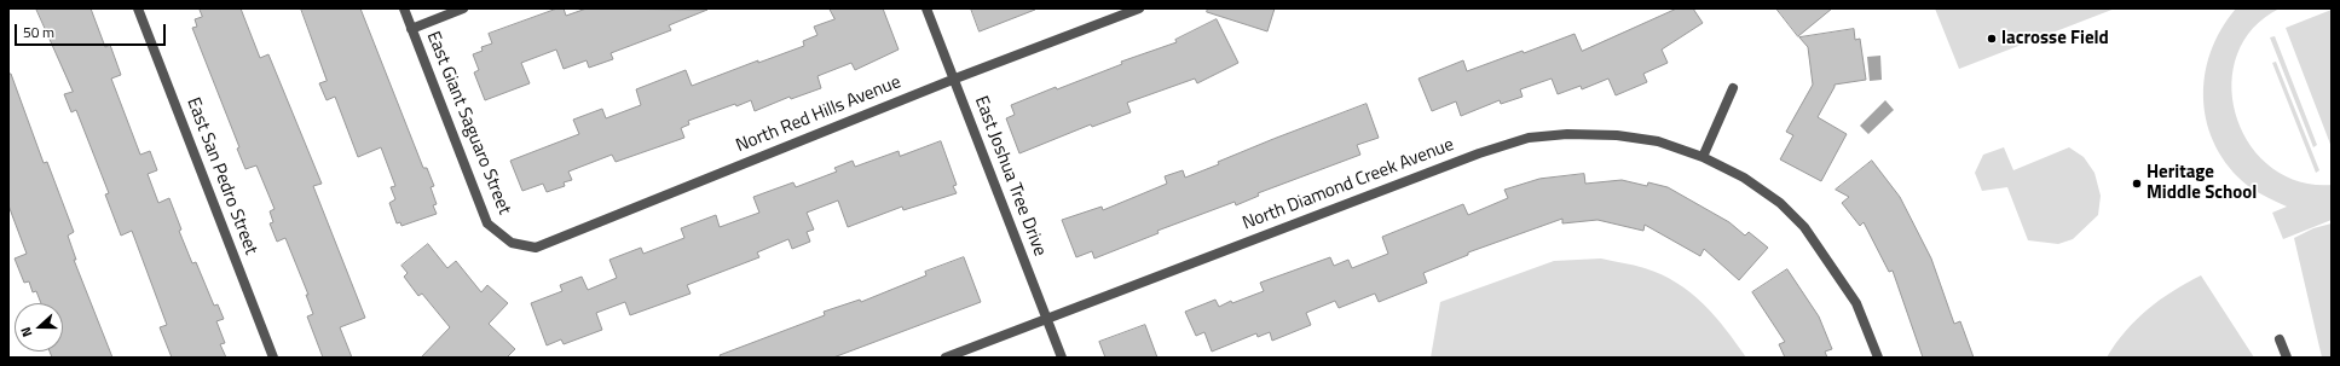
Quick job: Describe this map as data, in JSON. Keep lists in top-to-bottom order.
{
  "streets": {
    "street": [
      "North Red Hills Avenue",
      "East Giant Saguaro Street",
      "East San Pedro Street",
      "East Joshua Tree Drive",
      "North Diamond Creek Avenue"
    ]
  },
  "crossings": [
    ["North Red Hills Avenue", "East Giant Saguaro Street"],
    ["North Red Hills Avenue", "East Joshua Tree Drive"],
    ["East Joshua Tree Drive", "North Diamond Creek Avenue"]
  ],
  "places": ["lacrosse Field", "Heritage Middle School"],
  "scale_bar": "50 m",
  "north": "left"
}
